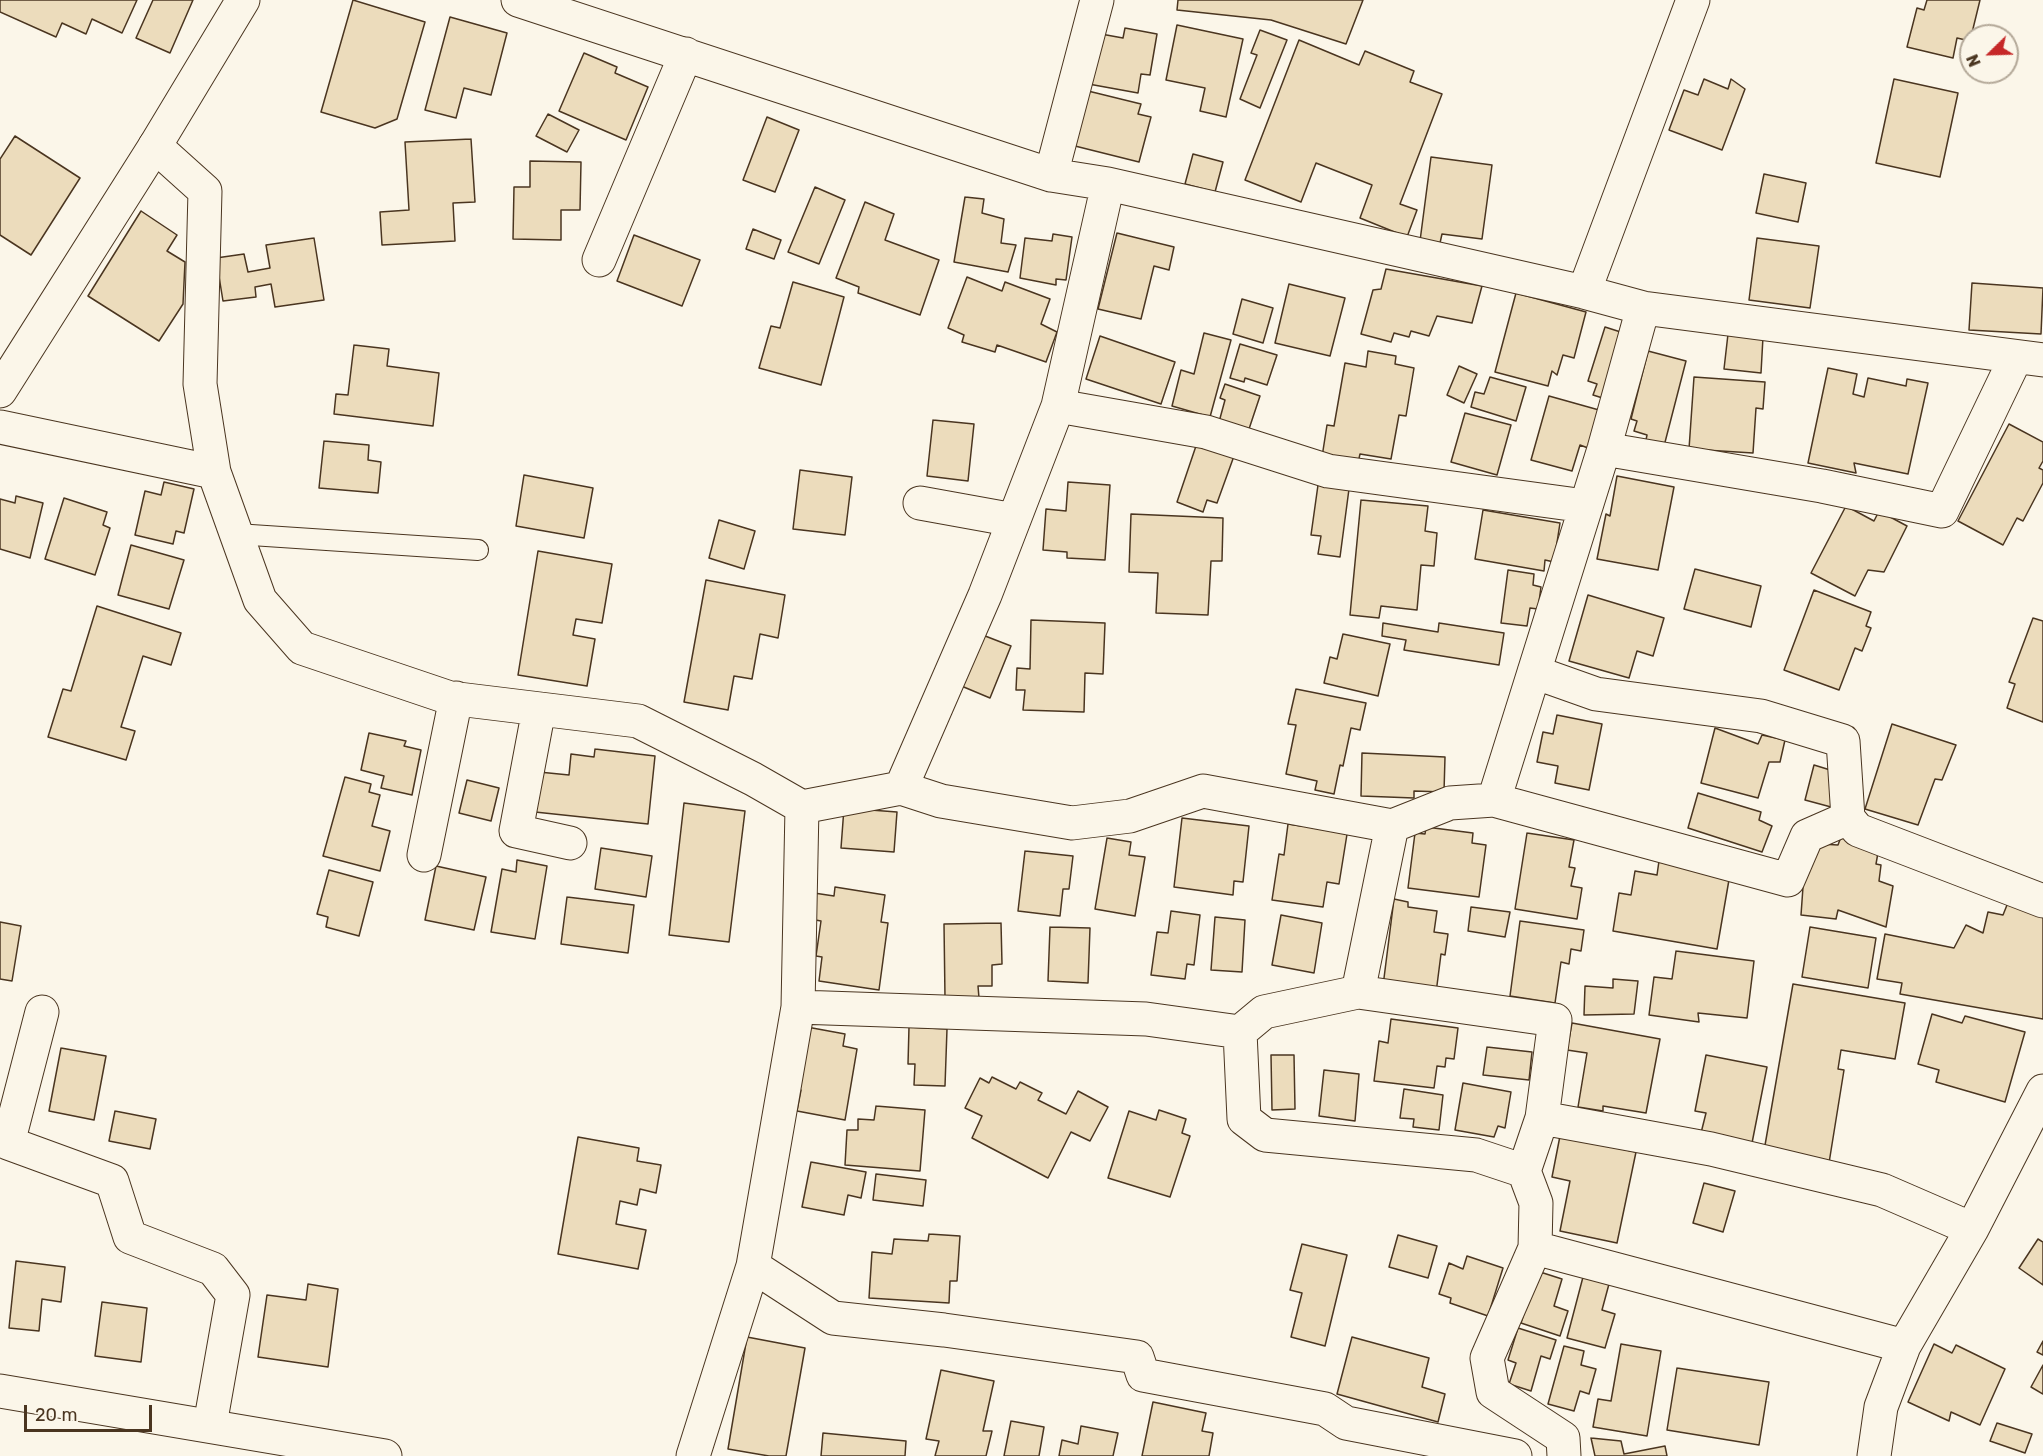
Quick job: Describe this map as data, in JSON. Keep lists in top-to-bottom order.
{
  "scale_bar": "20 m",
  "north": "bottom left"
}
